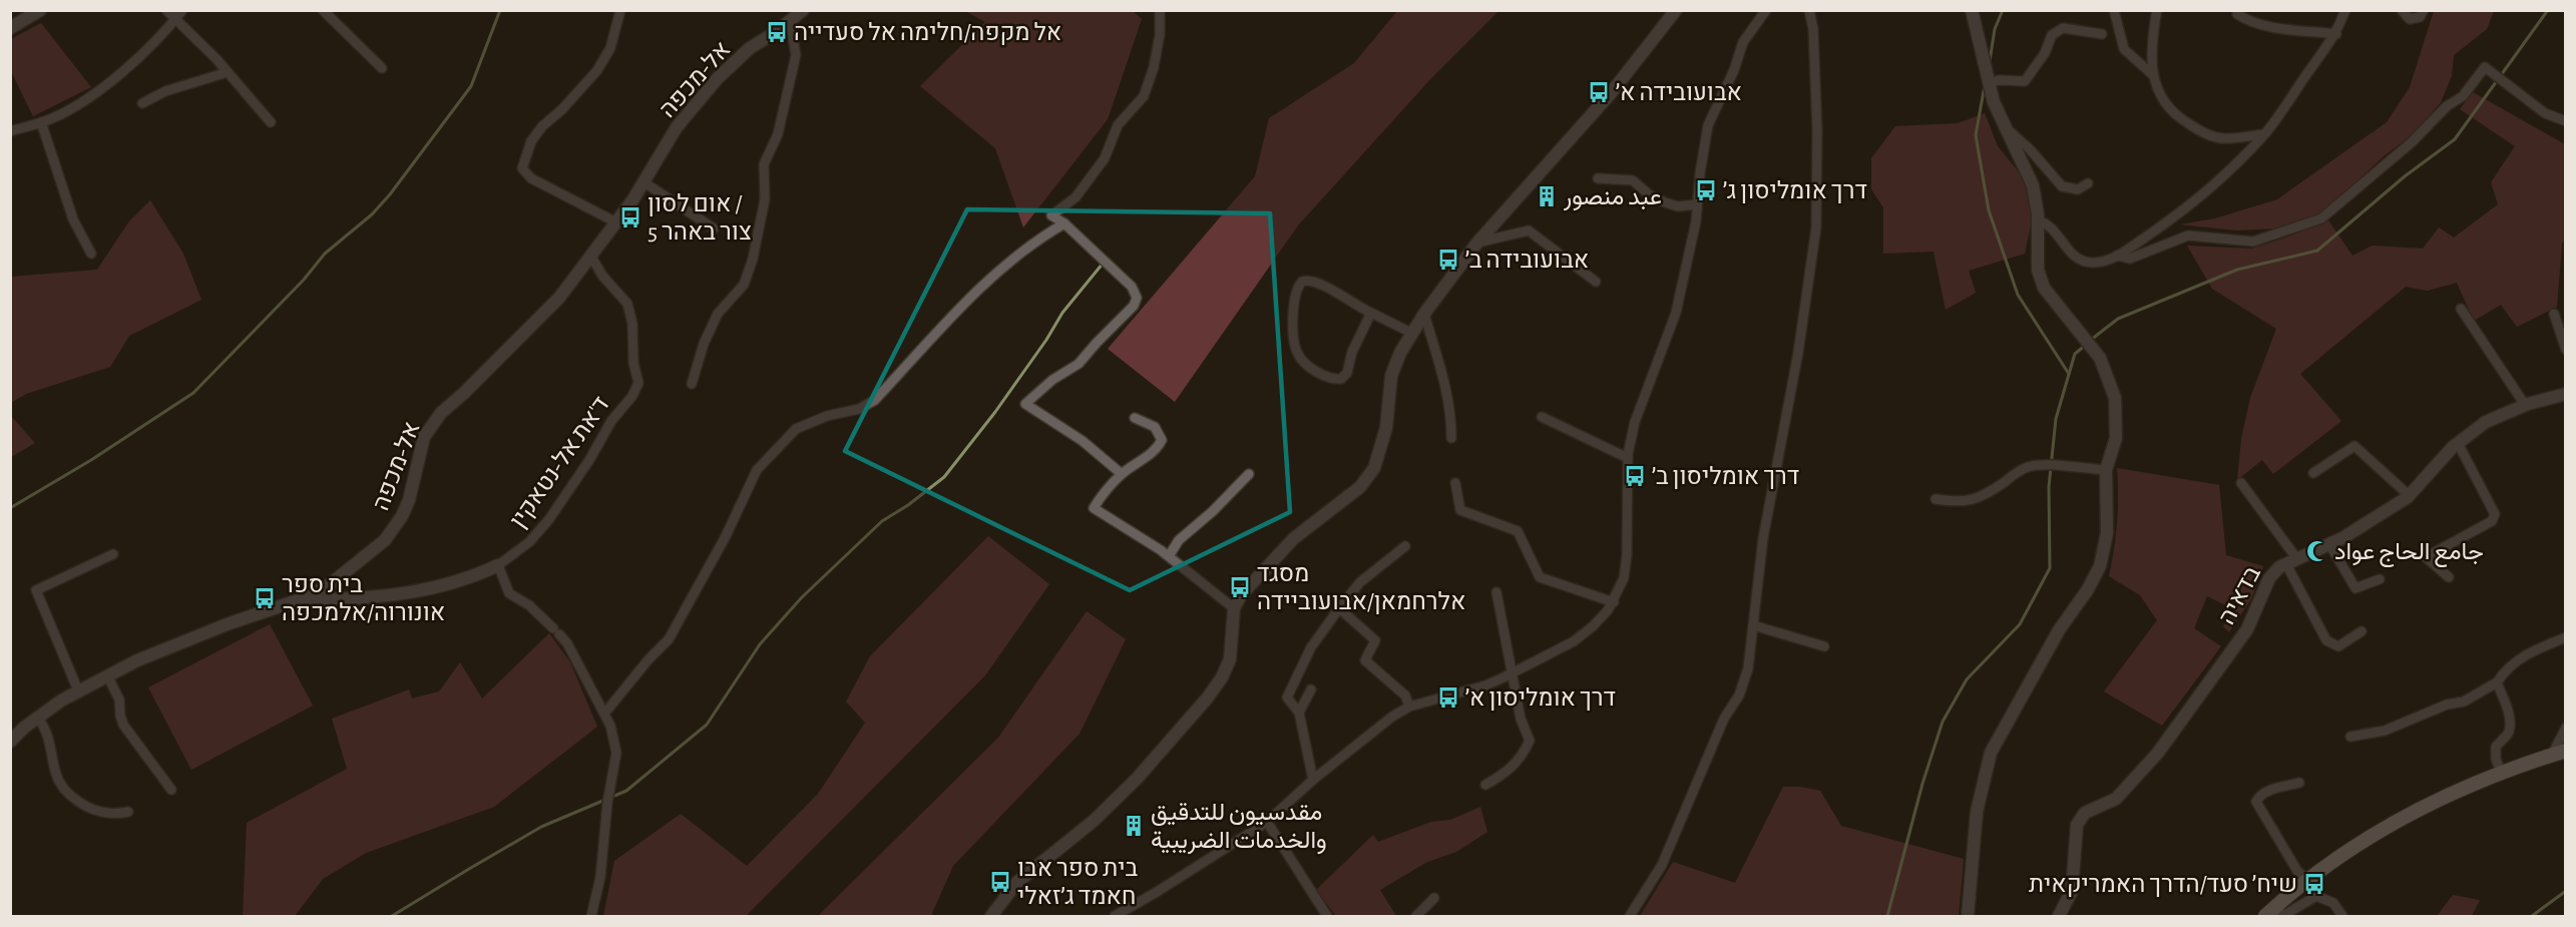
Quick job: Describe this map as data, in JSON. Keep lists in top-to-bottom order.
{
  "streets": {
    "street": ["אל-מכפה", "ד'את אל-נטאקין", "בדאיה"]
  },
  "crossings": [
    ["אל-מכפה", "ד'את אל-נטאקין"]
  ],
  "places": {
    "bus stop": [
      "אל מקפה/חלימה אל סעדייה",
      "אבועובידה א׳",
      "דרך אומליסון ג׳",
      "אום לסון / צור באהר 5",
      "אבועובידה ב׳",
      "דרך אומליסון ב׳",
      "מסגד אלרחמאן/אבועוביידה",
      "בית ספר אונורוה/אלמכפה",
      "דרך אומליסון א׳",
      "בית ספר אבו חאמד ג׳זאלי",
      "שיח׳ סעד/הדרך האמריקאית"
    ],
    "building": ["عبد منصور", "مقدسيون للتدقيق والخدمات الضريبية"],
    "mosque": ["جامع الحاج عواد"]
  }
}
